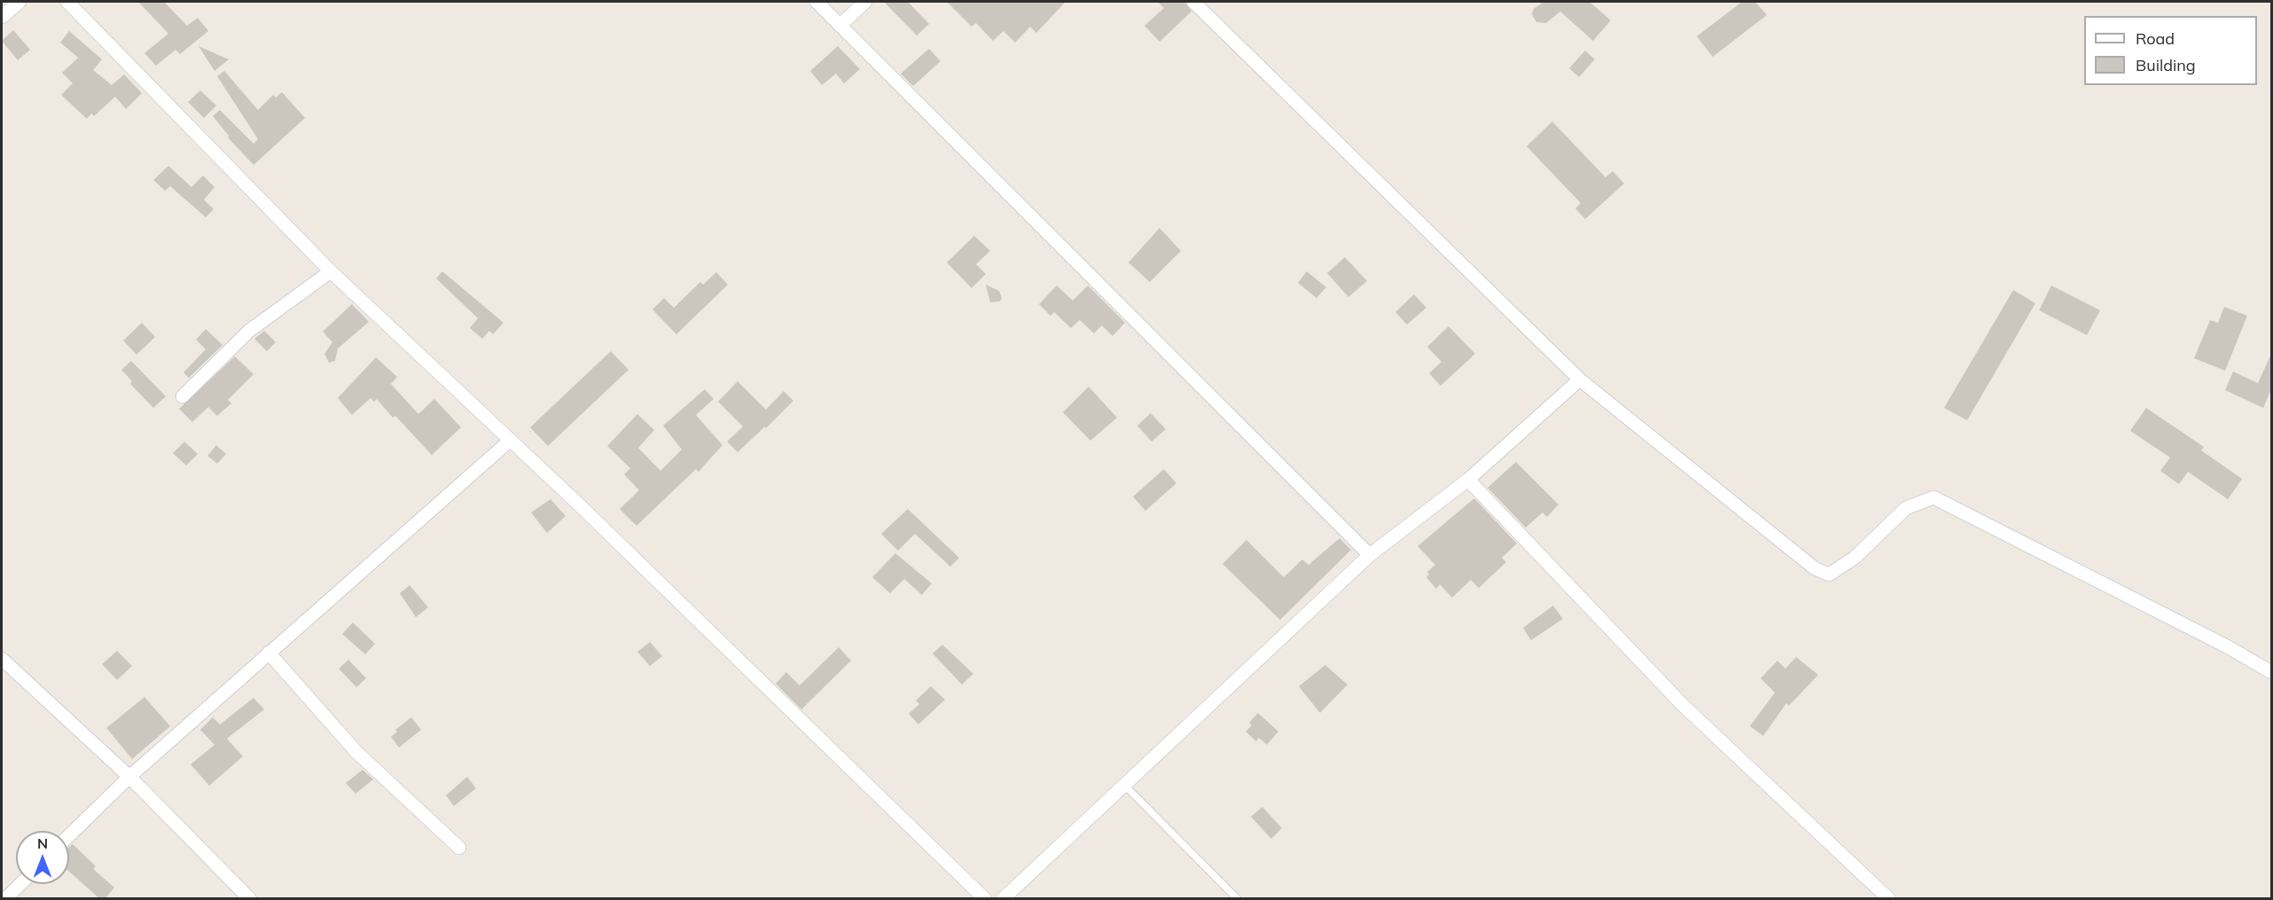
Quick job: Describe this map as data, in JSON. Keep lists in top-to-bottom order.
{
  "legend": ["Road", "Building"],
  "north": "top"
}
